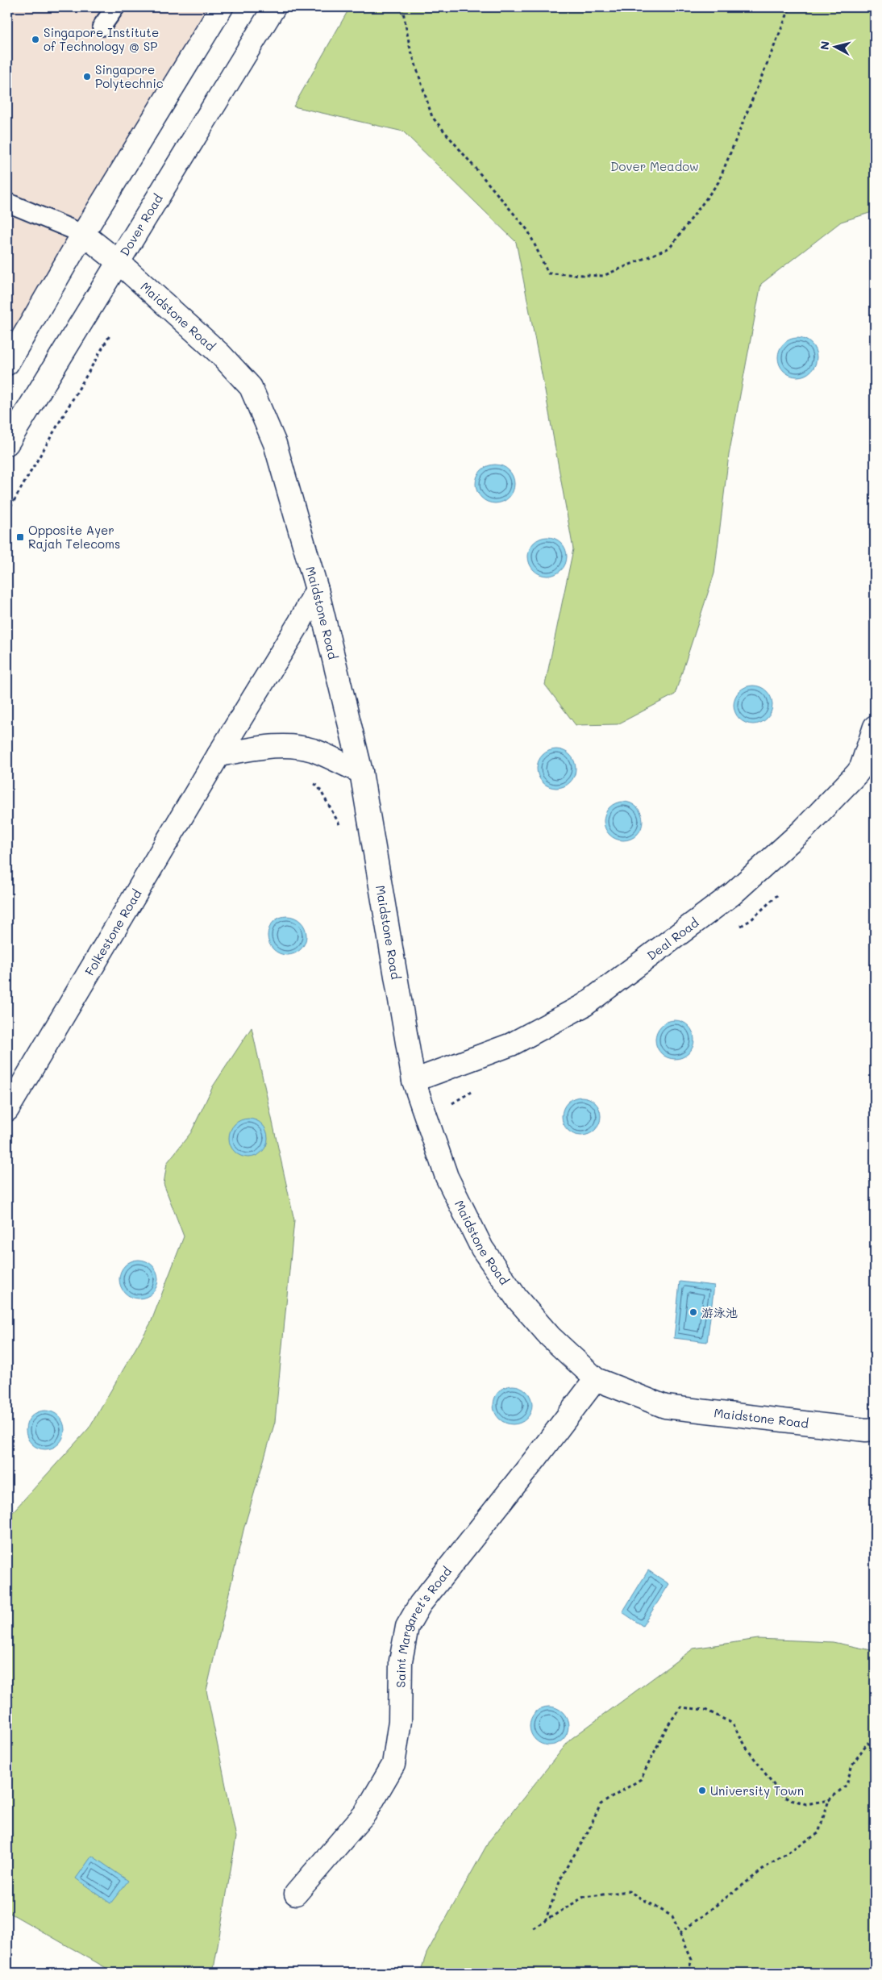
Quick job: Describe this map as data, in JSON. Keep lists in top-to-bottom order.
{
  "streets": {
    "street": [
      "Dover Road",
      "Maidstone Road",
      "Folkestone Road",
      "Deal Road",
      "Saint Margaret's Road"
    ]
  },
  "crossings": [
    ["Dover Road", "Maidstone Road"],
    ["Maidstone Road", "Folkestone Road"],
    ["Maidstone Road", "Deal Road"],
    ["Maidstone Road", "Saint Margaret's Road"]
  ],
  "parks": ["Dover Meadow"],
  "places": {
    "other": [
      "Singapore Institute of Technology @ SP",
      "Singapore Polytechnic",
      "游泳池",
      "University Town"
    ],
    "transit": ["Opposite Ayer Rajah Telecoms"]
  },
  "north": "left"
}
